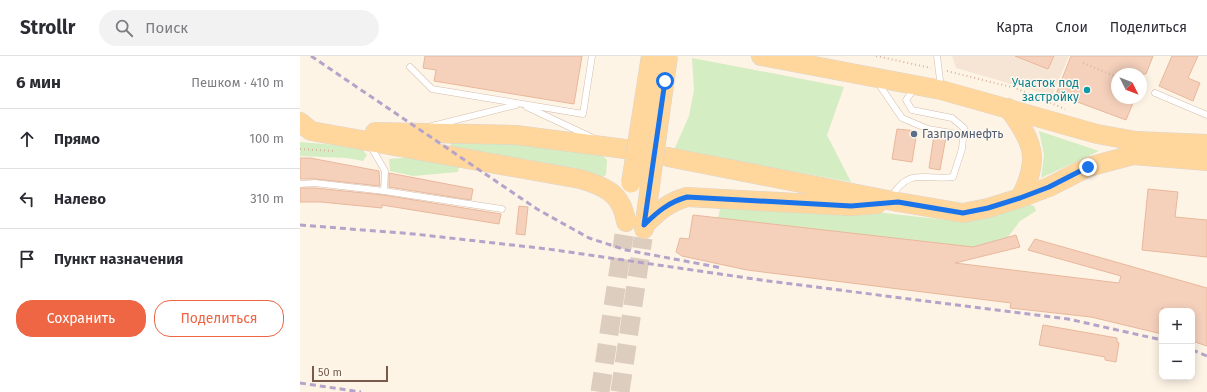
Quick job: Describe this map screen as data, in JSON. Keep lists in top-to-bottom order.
{
  "places": ["Участок под застройку", "Газпромнефть"],
  "scale_bar": "50 m",
  "north": "bottom right",
  "page": {
    "header": "Strollr",
    "search": "Поиск",
    "nav": ["Карта", "Слои", "Поделиться"],
    "heading": ["6 мин", "Пешком · 410 m"],
    "list": [
      ["Прямо", "100 m"],
      ["Налево", "310 m"],
      "Пункт назначения"
    ],
    "buttons": ["Сохранить", "Поделиться"],
    "map_buttons": ["+", "−"],
    "scale": "50 m"
  }
}
